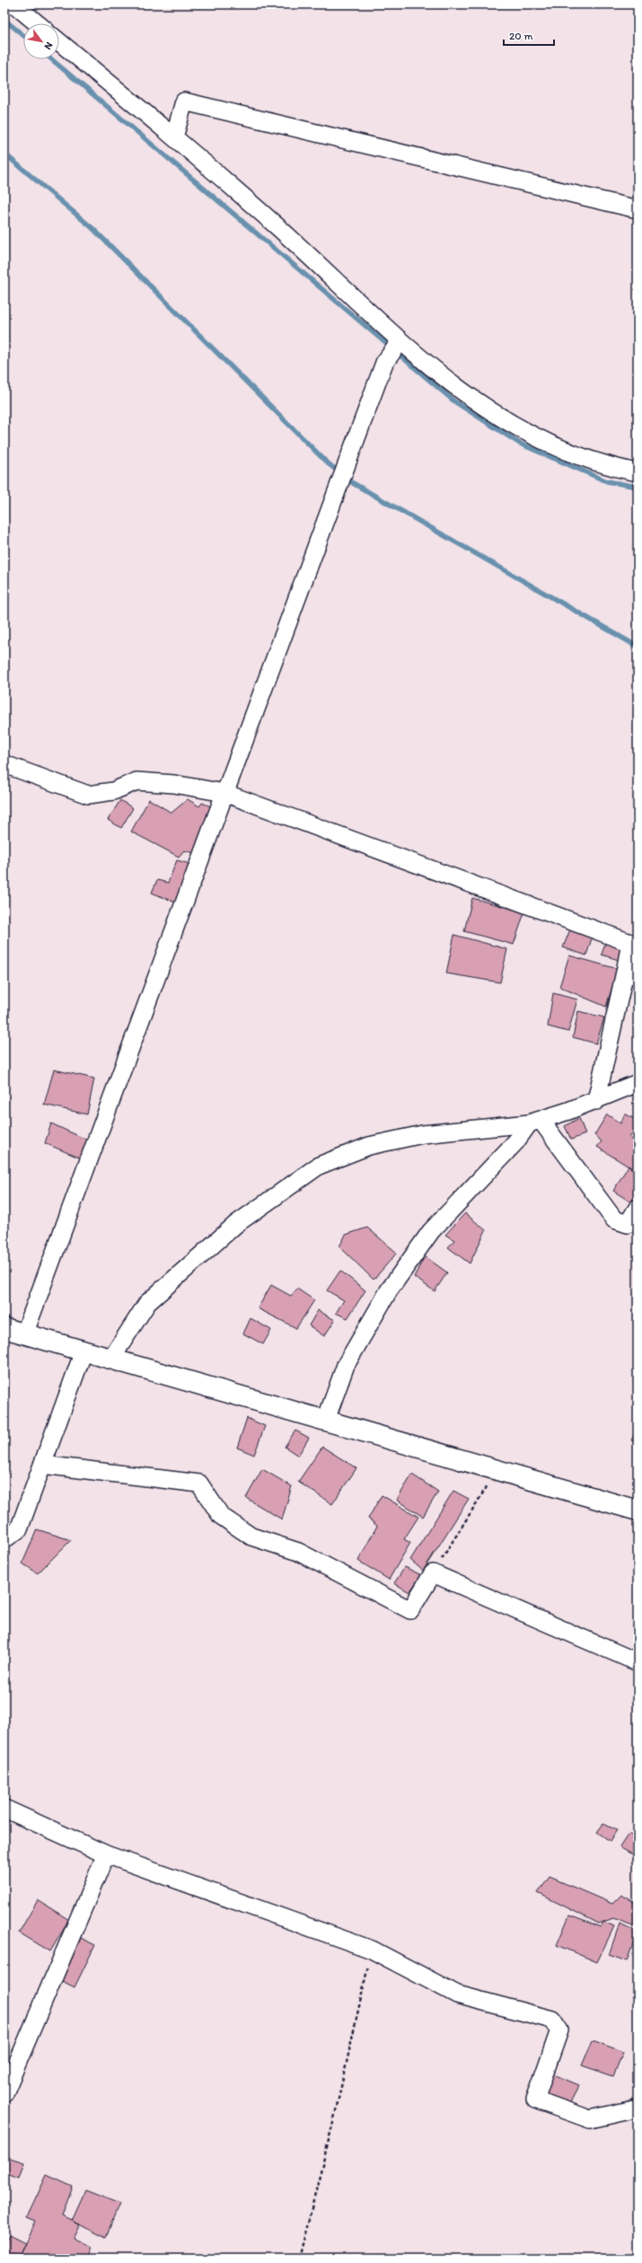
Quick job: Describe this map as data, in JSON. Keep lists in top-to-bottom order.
{
  "scale_bar": "20 m",
  "north": "bottom right"
}
